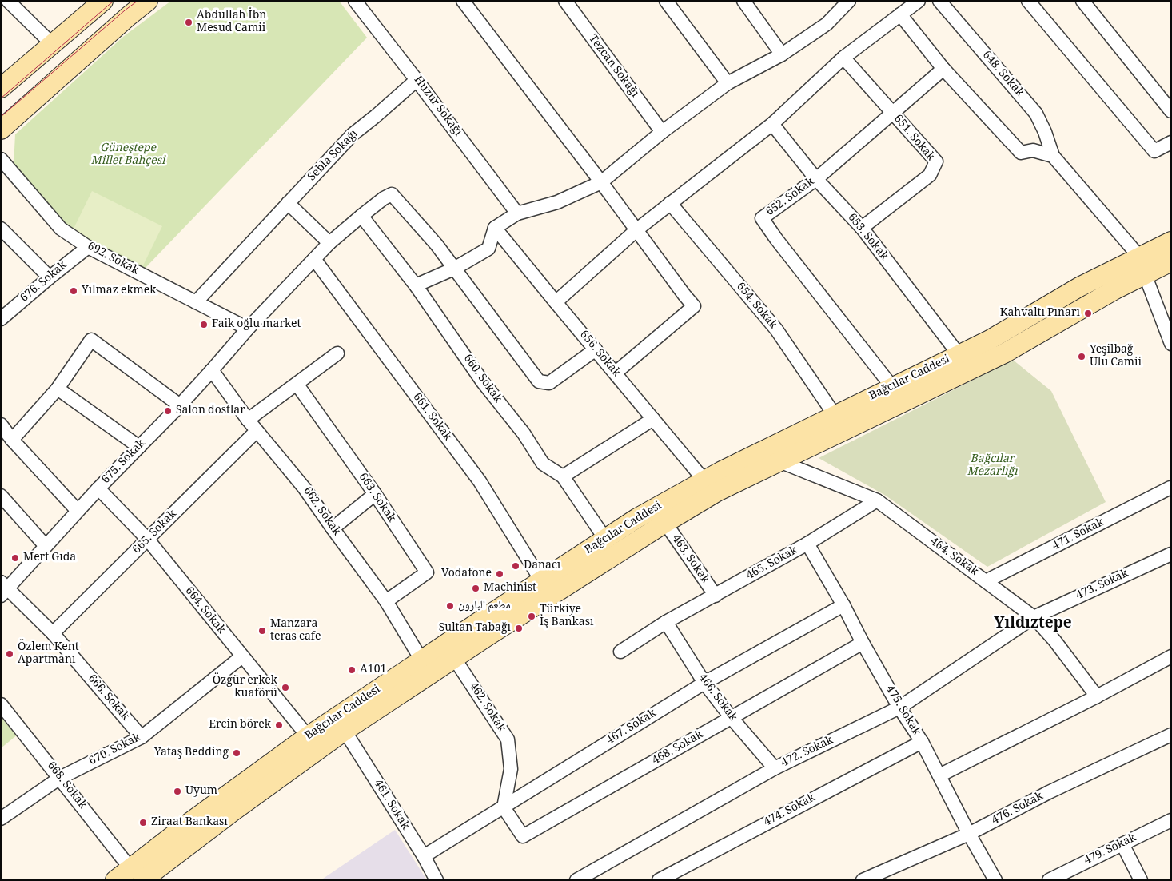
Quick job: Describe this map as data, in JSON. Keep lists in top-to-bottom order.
{
  "streets": {
    "main road": ["Bağcılar Caddesi"],
    "street": [
      "Tezcan Sokağı",
      "648. Sokak",
      "Huzur Sokağı",
      "651. Sokak",
      "Sebla Sokağı",
      "652. Sokak",
      "653. Sokak",
      "692. Sokak",
      "676. Sokak",
      "654. Sokak",
      "656. Sokak",
      "660. Sokak",
      "661. Sokak",
      "675. Sokak",
      "663. Sokak",
      "662. Sokak",
      "665. Sokak",
      "471. Sokak",
      "464. Sokak",
      "463. Sokak",
      "465. Sokak",
      "473. Sokak",
      "664. Sokak",
      "666. Sokak",
      "466. Sokak",
      "462. Sokak",
      "475. Sokak",
      "467. Sokak",
      "468. Sokak",
      "670. Sokak",
      "472. Sokak",
      "668. Sokak",
      "461. Sokak",
      "476. Sokak",
      "474. Sokak",
      "479. Sokak"
    ]
  },
  "crossings": [
    ["Huzur Sokağı", "Sebla Sokağı"],
    ["651. Sokak", "652. Sokak"],
    ["651. Sokak", "653. Sokak"],
    ["Sebla Sokağı", "692. Sokak"],
    ["652. Sokak", "653. Sokak"],
    ["652. Sokak", "Bağcılar Caddesi"],
    ["653. Sokak", "Bağcılar Caddesi"],
    ["692. Sokak", "676. Sokak"],
    ["692. Sokak", "675. Sokak"],
    ["654. Sokak", "Bağcılar Caddesi"],
    ["656. Sokak", "Bağcılar Caddesi"],
    ["Bağcılar Caddesi", "660. Sokak"],
    ["Bağcılar Caddesi", "661. Sokak"],
    ["Bağcılar Caddesi", "662. Sokak"],
    ["Bağcılar Caddesi", "464. Sokak"],
    ["Bağcılar Caddesi", "463. Sokak"],
    ["Bağcılar Caddesi", "664. Sokak"],
    ["Bağcılar Caddesi", "462. Sokak"],
    ["Bağcılar Caddesi", "668. Sokak"],
    ["Bağcılar Caddesi", "461. Sokak"],
    ["660. Sokak", "675. Sokak"],
    ["661. Sokak", "675. Sokak"],
    ["675. Sokak", "662. Sokak"],
    ["675. Sokak", "664. Sokak"],
    ["675. Sokak", "666. Sokak"],
    ["663. Sokak", "662. Sokak"],
    ["662. Sokak", "665. Sokak"],
    ["665. Sokak", "664. Sokak"],
    ["665. Sokak", "666. Sokak"],
    ["471. Sokak", "464. Sokak"],
    ["464. Sokak", "465. Sokak"],
    ["464. Sokak", "473. Sokak"],
    ["464. Sokak", "472. Sokak"],
    ["463. Sokak", "465. Sokak"],
    ["465. Sokak", "466. Sokak"],
    ["465. Sokak", "475. Sokak"],
    ["473. Sokak", "472. Sokak"],
    ["664. Sokak", "670. Sokak"],
    ["666. Sokak", "670. Sokak"],
    ["466. Sokak", "467. Sokak"],
    ["466. Sokak", "468. Sokak"],
    ["466. Sokak", "472. Sokak"],
    ["462. Sokak", "467. Sokak"],
    ["462. Sokak", "468. Sokak"],
    ["475. Sokak", "467. Sokak"],
    ["475. Sokak", "468. Sokak"],
    ["475. Sokak", "472. Sokak"],
    ["475. Sokak", "476. Sokak"],
    ["475. Sokak", "474. Sokak"],
    ["467. Sokak", "468. Sokak"],
    ["467. Sokak", "461. Sokak"],
    ["670. Sokak", "668. Sokak"]
  ],
  "districts": ["Yıldıztepe"],
  "parks": ["Güneştepe Millet Bahçesi", "Bağcılar Mezarlığı"],
  "places": [
    "Abdullah İbn Mesud Camii",
    "Yılmaz ekmek",
    "Kahvaltı Pınarı",
    "Faik oğlu market",
    "Yeşilbağ Ulu Camii",
    "Salon dostlar",
    "Mert Gıda",
    "Danacı",
    "Vodafone",
    "Machinist",
    "مطعم البارون",
    "Türkiye İş Bankası",
    "Sultan Tabağı",
    "Manzara teras cafe",
    "Özlem Kent Apartmanı",
    "A101",
    "Özgür erkek kuaförü",
    "Ercin börek",
    "Yataş Bedding",
    "Uyum",
    "Ziraat Bankası"
  ]
}
